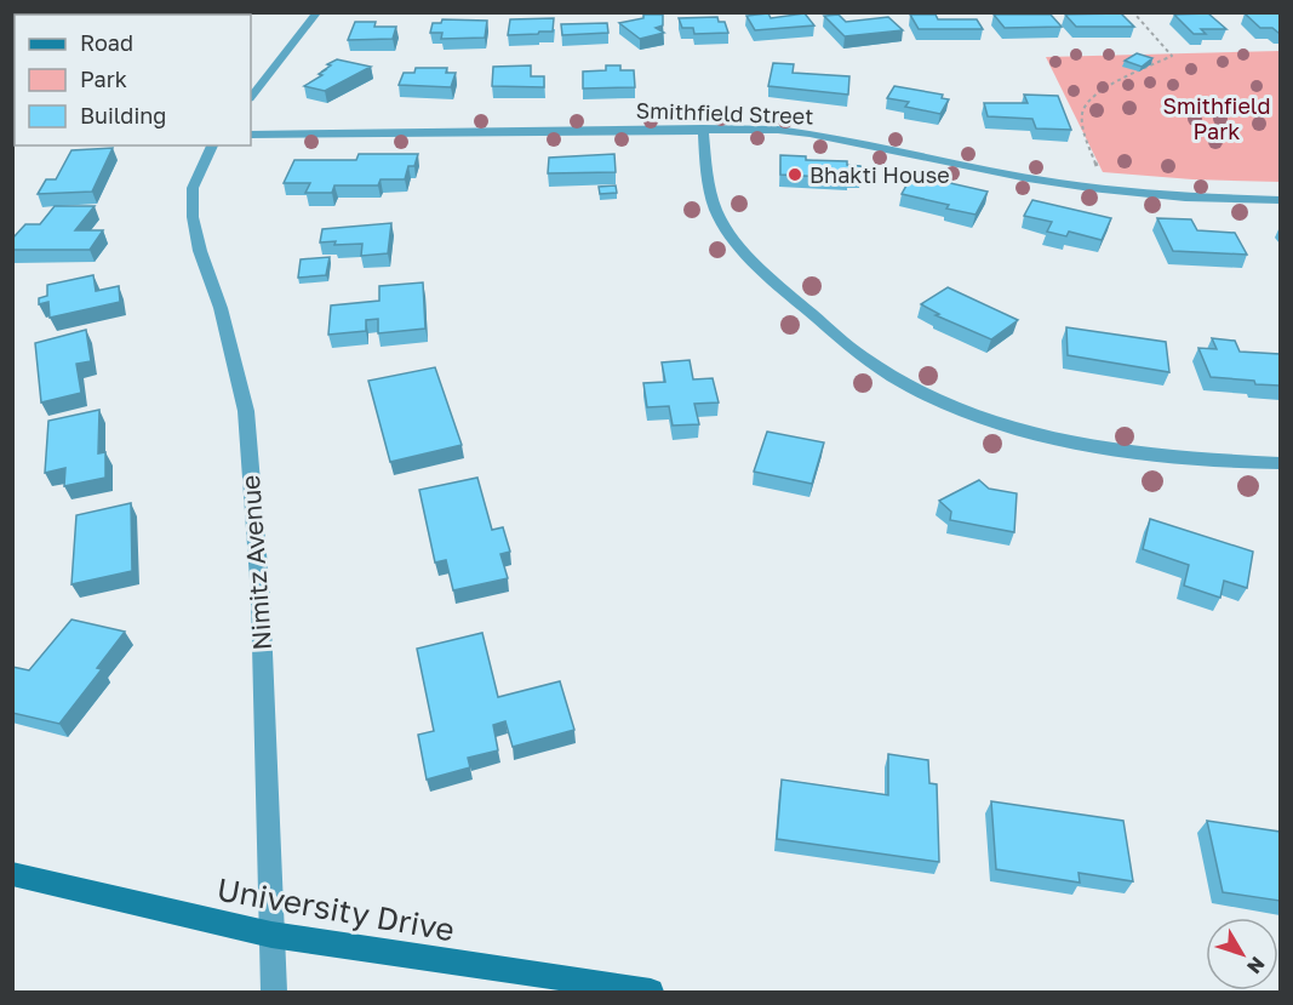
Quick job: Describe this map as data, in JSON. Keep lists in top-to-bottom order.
{
  "streets": {
    "main road": ["University Drive"],
    "street": ["Smithfield Street", "Nimitz Avenue"]
  },
  "crossings": [
    ["Nimitz Avenue", "University Drive"]
  ],
  "parks": ["Smithfield Park"],
  "places": ["Bhakti House"],
  "legend": ["Road", "Park", "Building"],
  "north": "bottom right"
}
